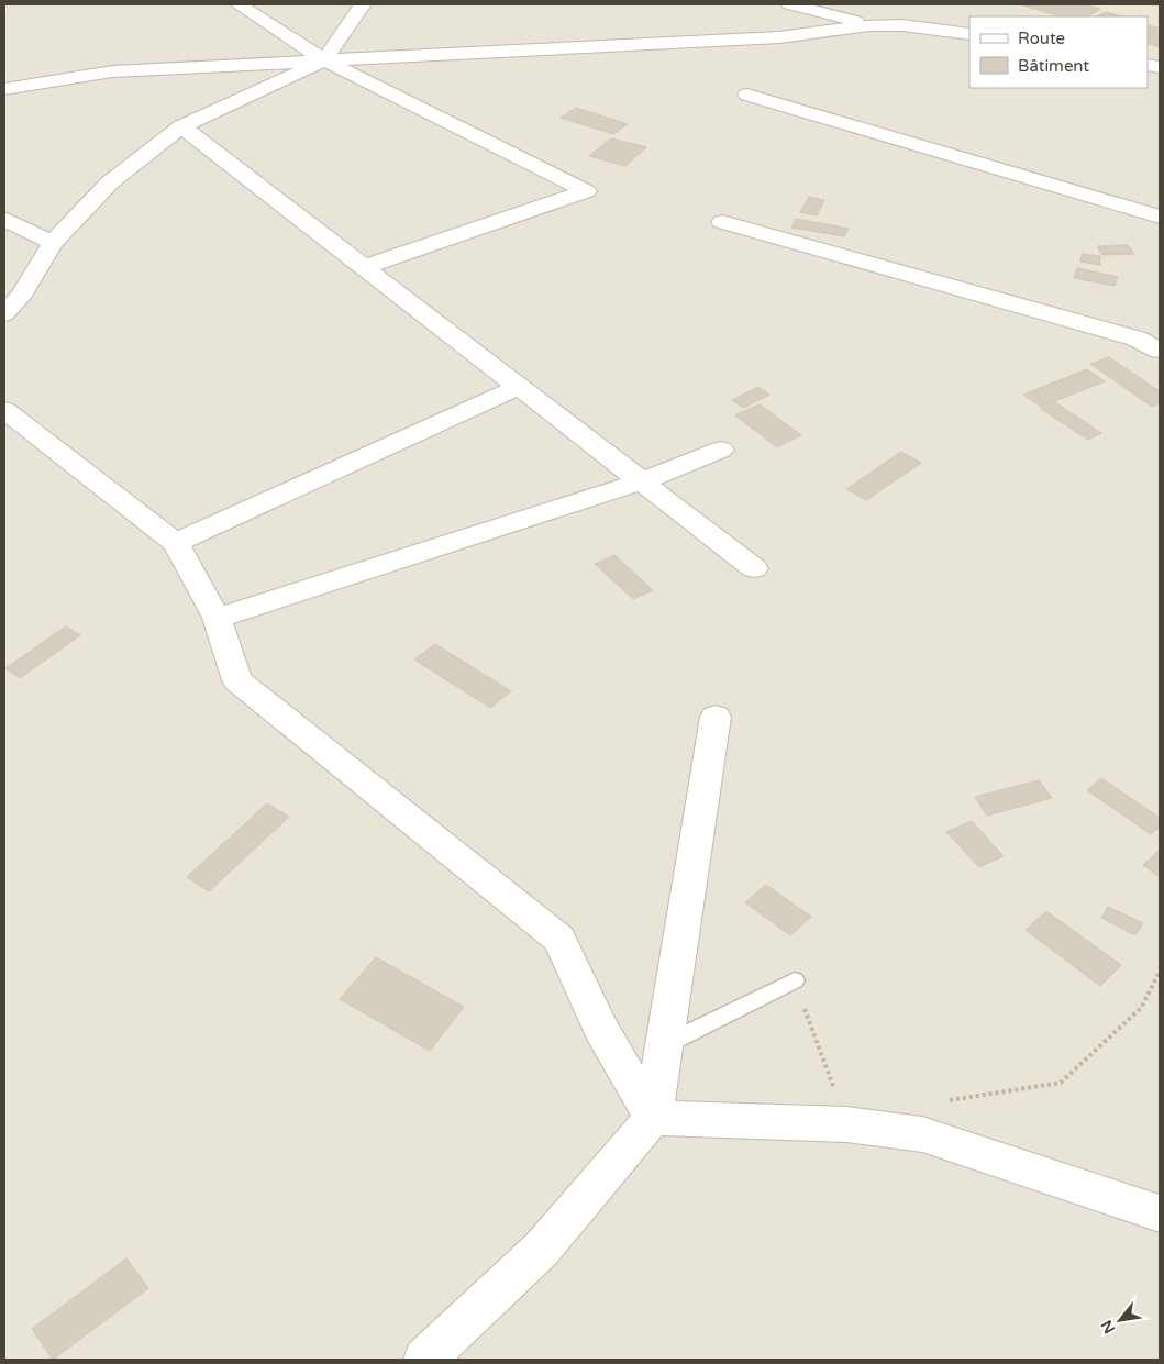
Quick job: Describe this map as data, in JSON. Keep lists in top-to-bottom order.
{
  "legend": ["Route", "Bâtiment"],
  "north": "bottom left"
}
